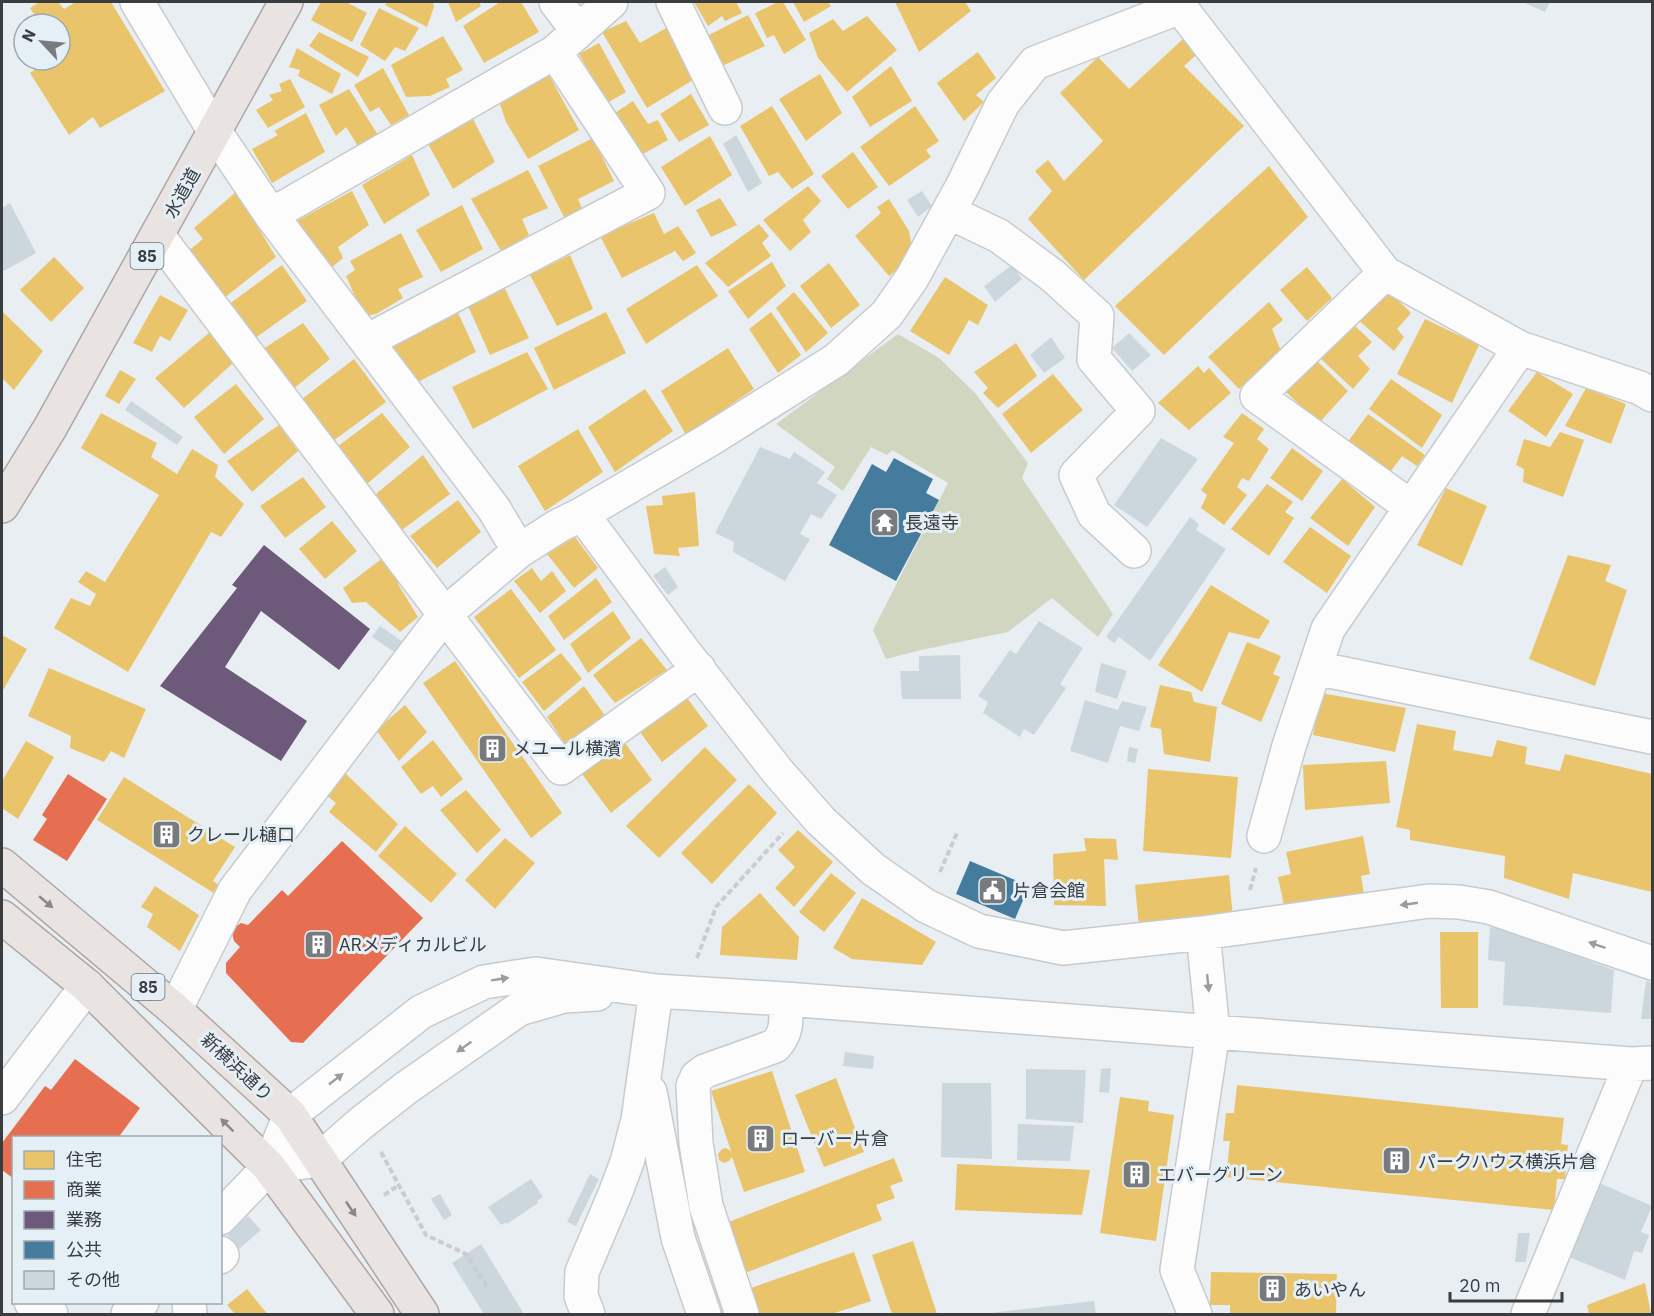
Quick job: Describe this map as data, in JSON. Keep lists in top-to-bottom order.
{
  "streets": {
    "main road": ["水道道", "85", "新横浜通り"]
  },
  "places": {
    "temple": ["長遠寺"],
    "building": [
      "メユール横濱",
      "クレール樋口",
      "ARメディカルビル",
      "ローバー片倉",
      "パークハウス横浜片倉",
      "エバーグリーン",
      "あいやん"
    ],
    "public building": ["片倉会館"]
  },
  "legend": [
    "住宅",
    "商業",
    "業務",
    "公共",
    "その他"
  ],
  "scale_bar": "20 m",
  "north": "top left"
}
